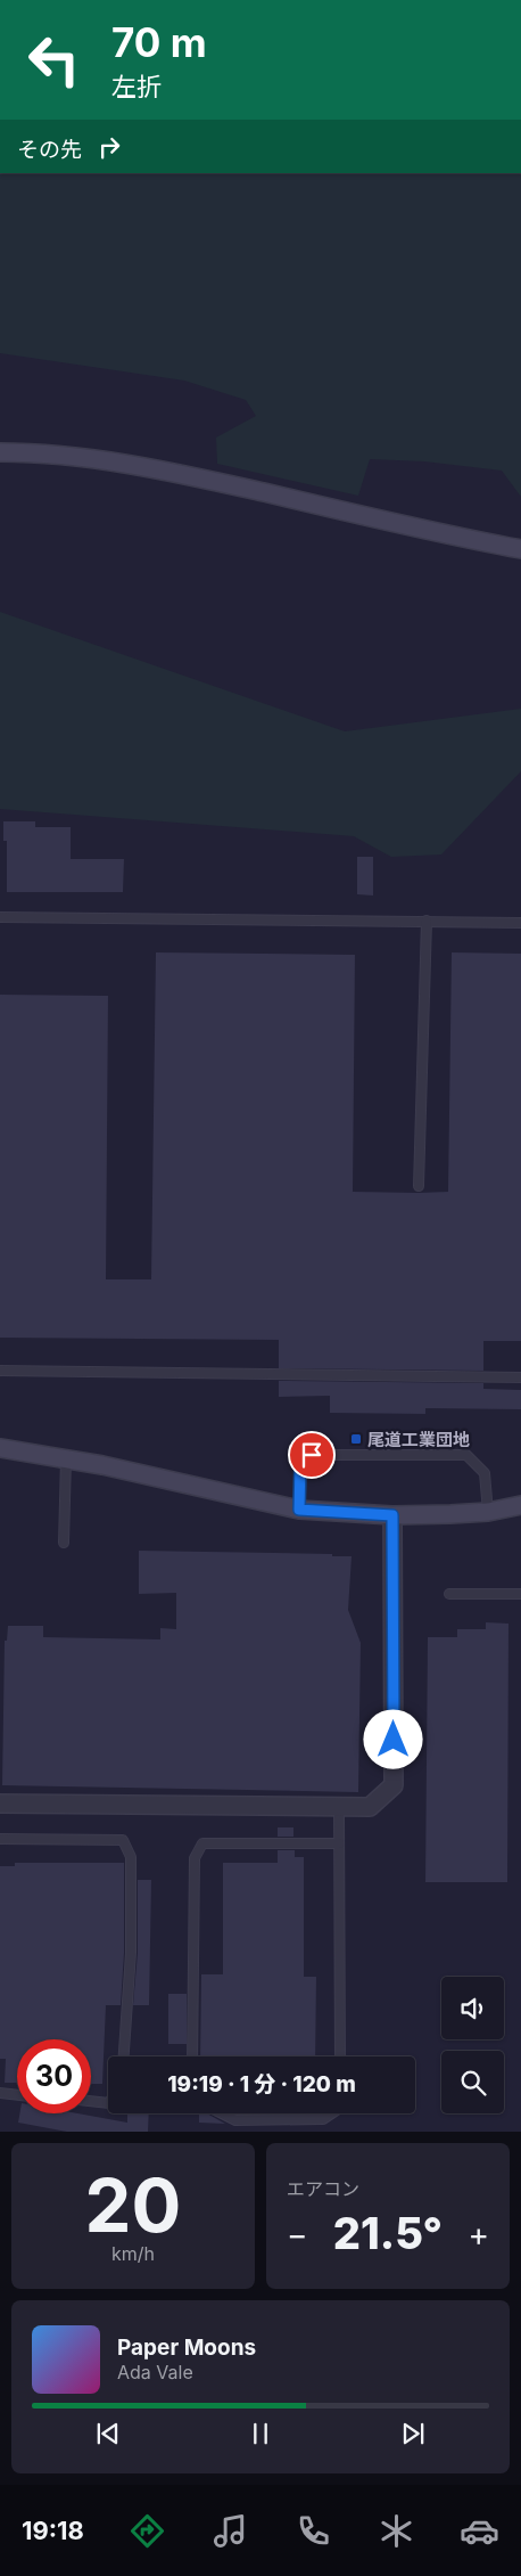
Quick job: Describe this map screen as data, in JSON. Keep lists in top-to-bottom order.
{
  "places": {
    "transit": ["尾道工業団地"]
  },
  "page": {
    "turn": ["70 m", "左折"],
    "then": "その先",
    "limit": "30",
    "trip": "19:19 · 1 分 · 120 m",
    "tile": [
      ["20", "km/h"],
      "エアコン"
    ],
    "heat": ["−", "21.5°", "+"],
    "song": ["Paper Moons", "Ada Vale"],
    "tabs": "19:18"
  }
}
